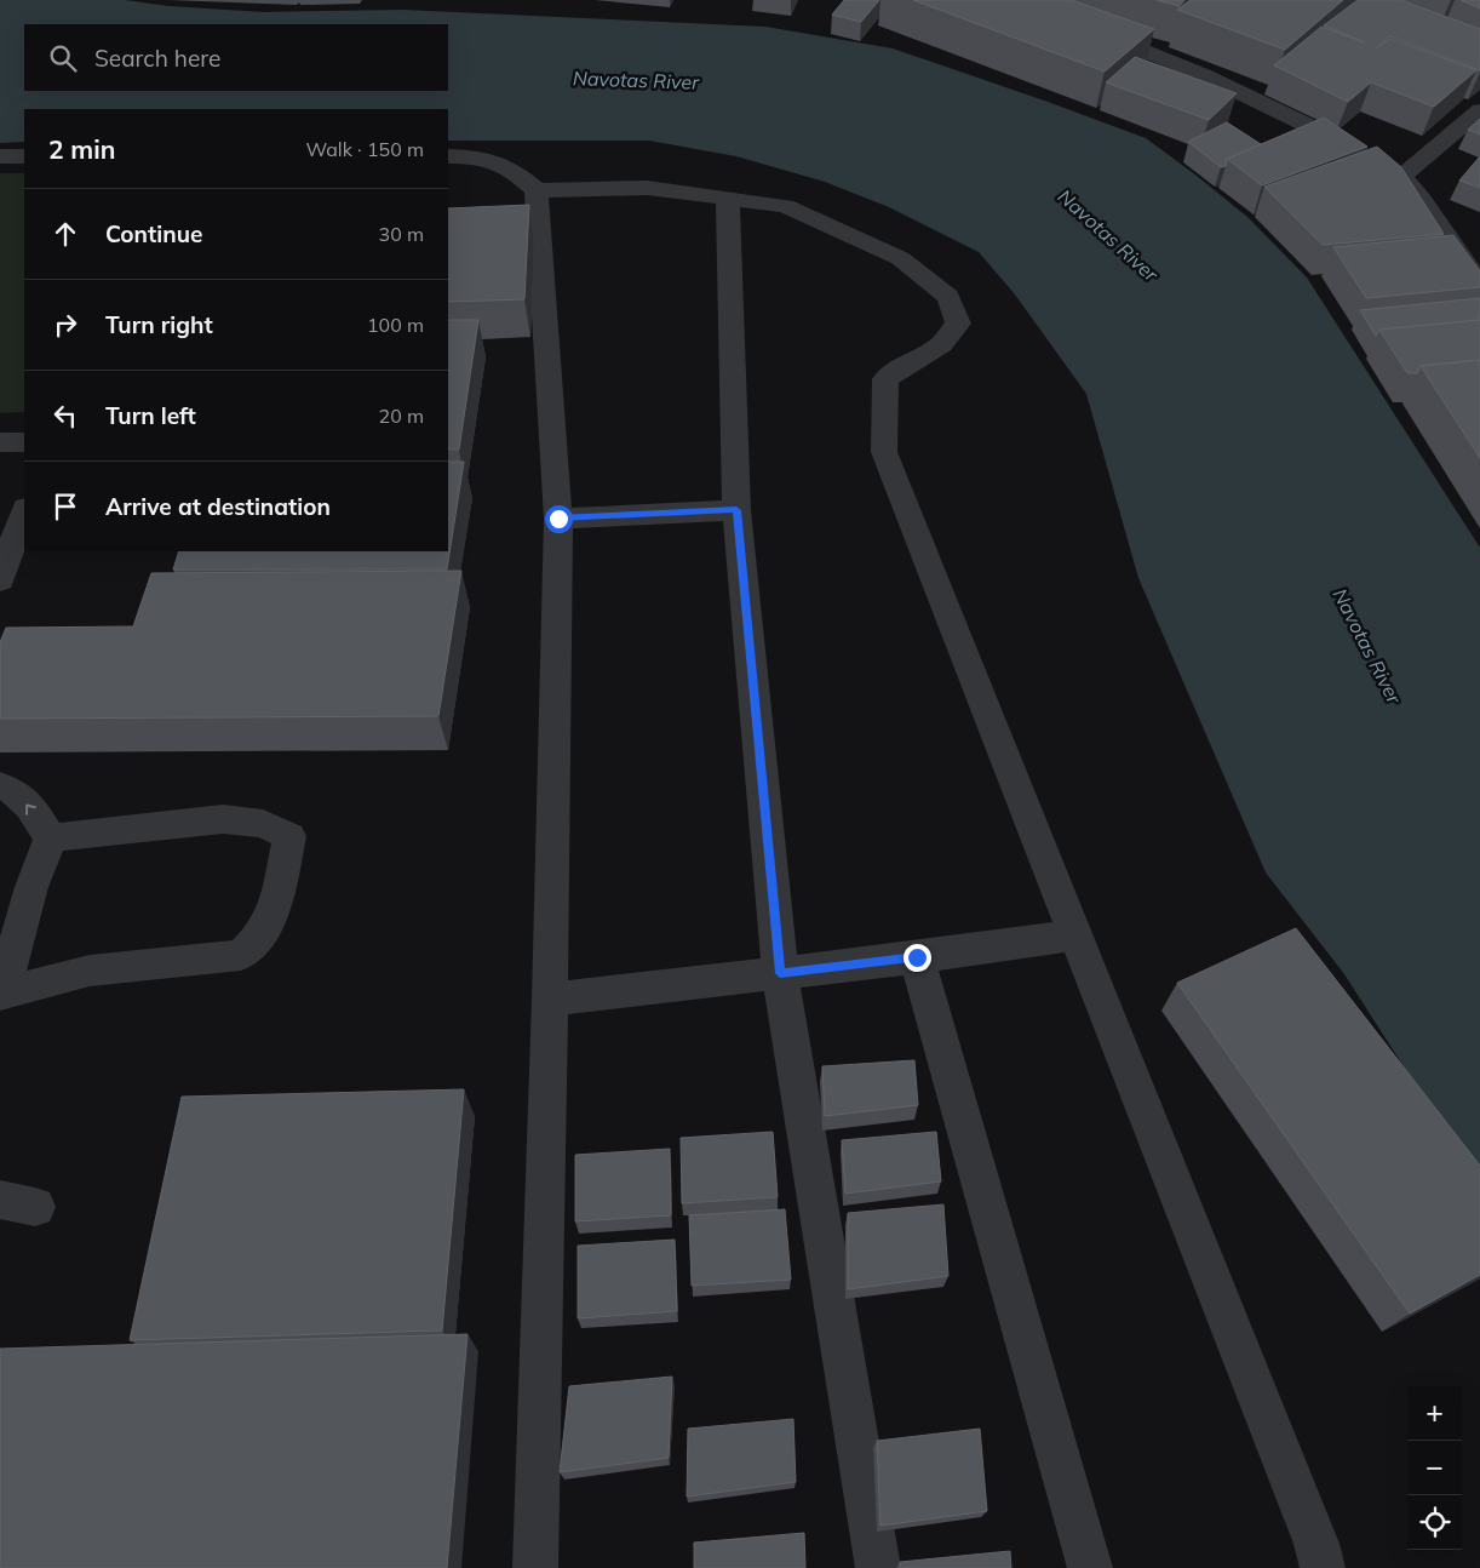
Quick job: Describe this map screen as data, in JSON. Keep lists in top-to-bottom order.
{
  "water": ["Navotas River"],
  "page": {
    "search": "Search here",
    "heading": ["2 min", "Walk · 150 m"],
    "list": [
      ["Continue", "30 m"],
      ["Turn right", "100 m"],
      ["Turn left", "20 m"],
      "Arrive at destination"
    ],
    "map_buttons": ["+", "−"]
  }
}
